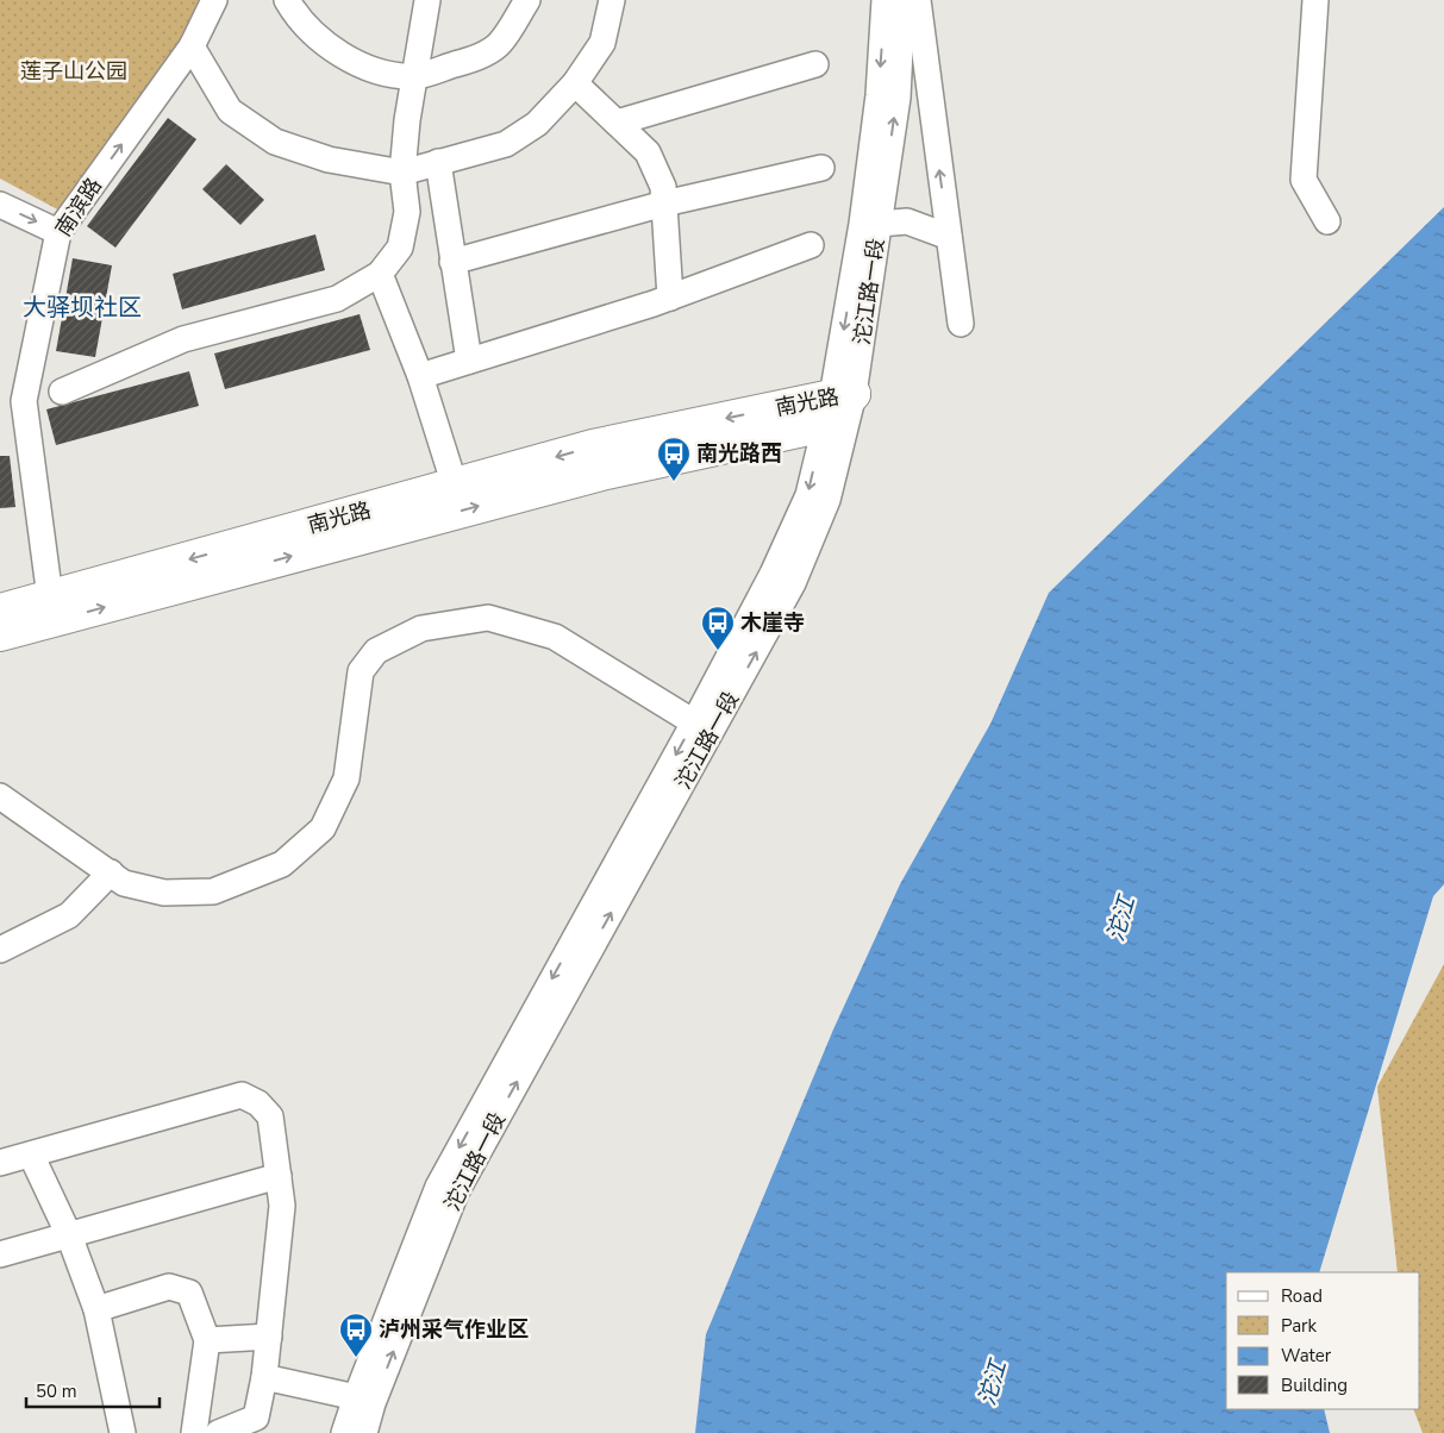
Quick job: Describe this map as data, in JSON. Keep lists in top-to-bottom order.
{
  "streets": {
    "main road": ["南光路"],
    "street": ["南滨路", "沱江路一段"]
  },
  "crossings": [
    ["南滨路", "南光路"],
    ["沱江路一段", "南光路"]
  ],
  "districts": ["大驿坝社区"],
  "water": ["沱江"],
  "parks": ["莲子山公园"],
  "places": {
    "bus stop": ["南光路西", "木崖寺", "泸州采气作业区"]
  },
  "legend": [
    "Road",
    "Park",
    "Water",
    "Building"
  ],
  "scale_bar": "50 m"
}
